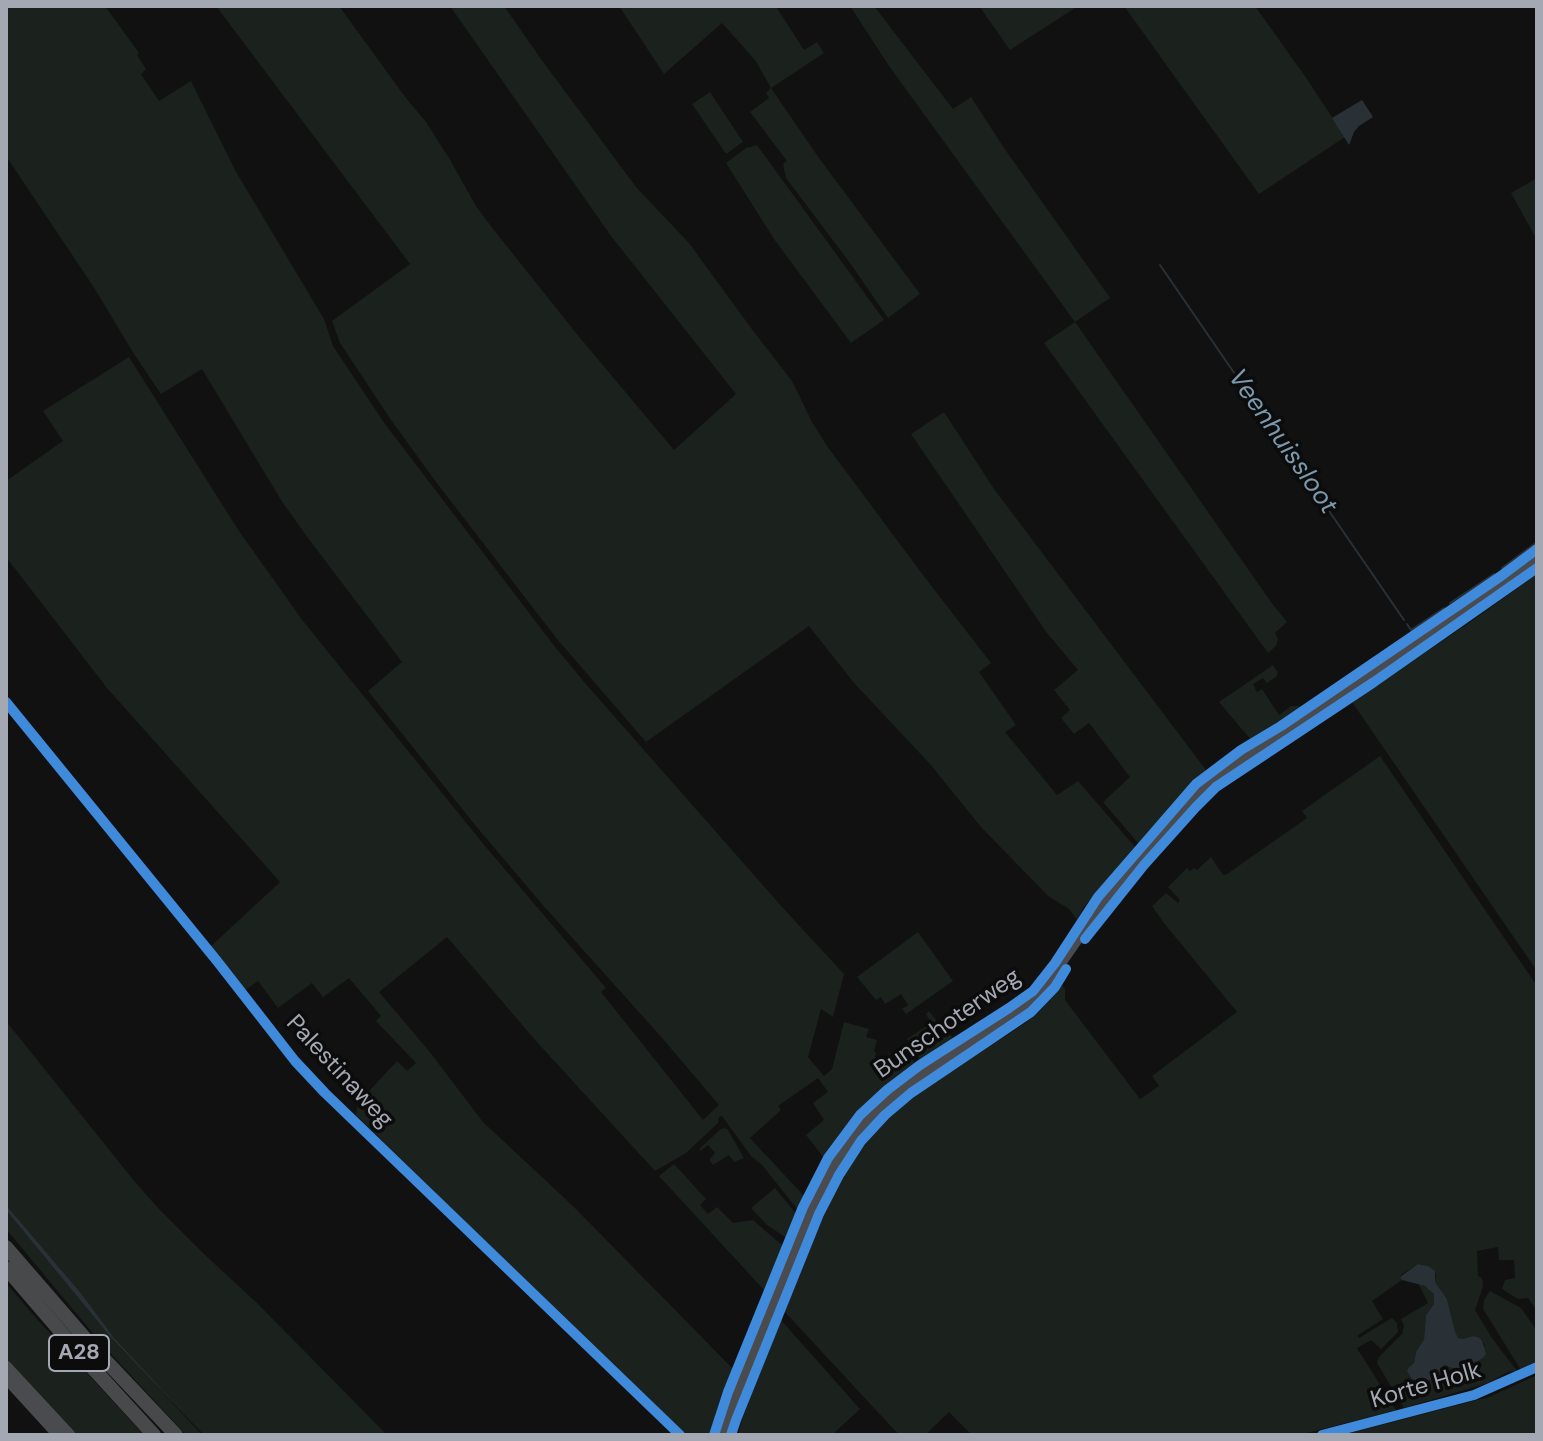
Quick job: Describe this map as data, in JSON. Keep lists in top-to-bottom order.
{
  "streets": {
    "highway": ["A28"],
    "main road": ["Bunschoterweg"],
    "street": ["Palestinaweg", "Korte Holk"]
  },
  "water": ["Veenhuissloot"]
}
